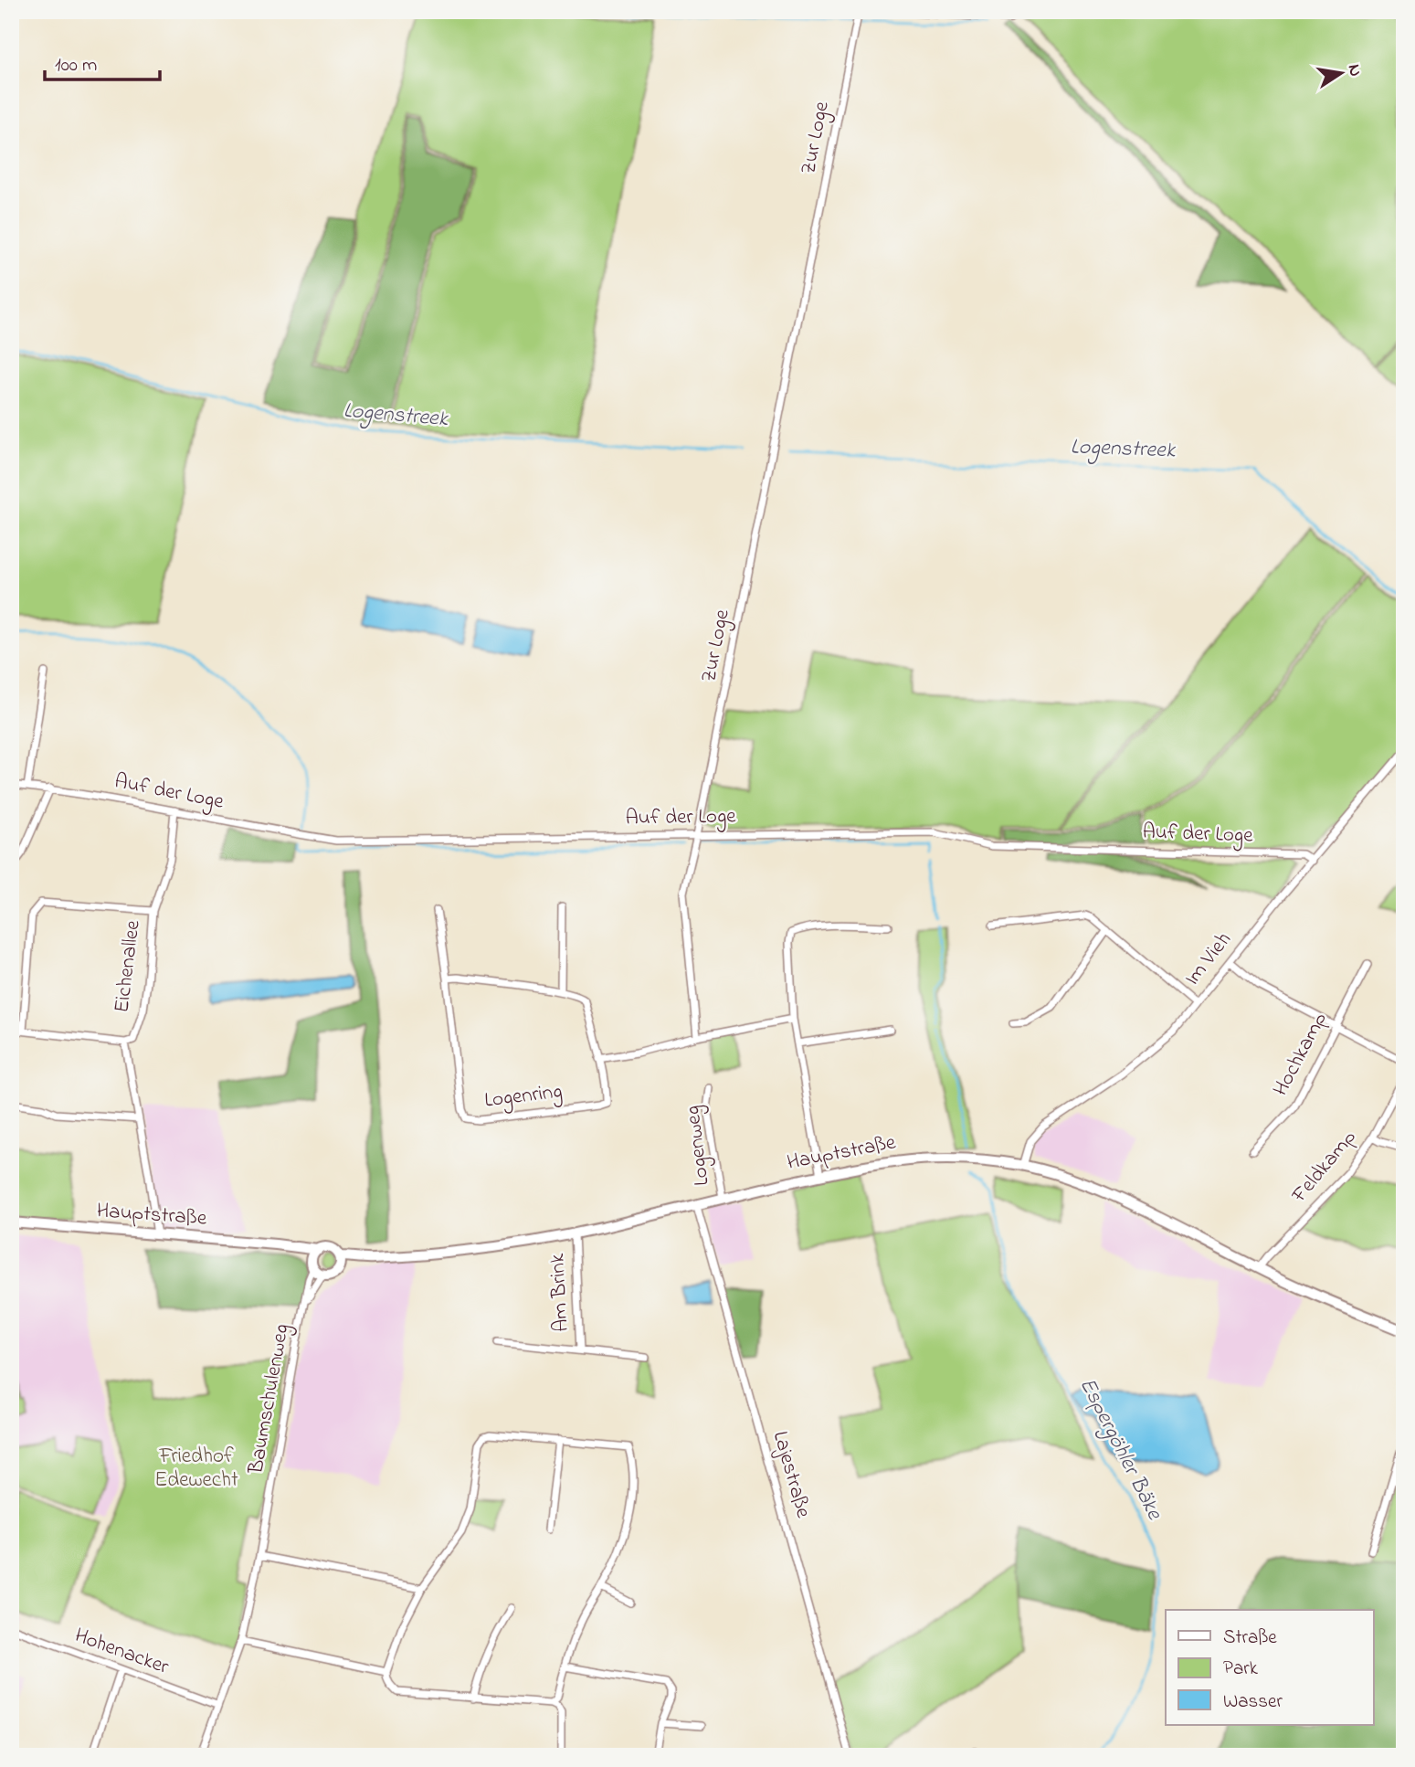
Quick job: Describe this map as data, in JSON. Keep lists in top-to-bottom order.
{
  "streets": {
    "main road": ["Hauptstraße"],
    "street": [
      "Zur Loge",
      "Auf der Loge",
      "Im Vieh",
      "Eichenallee",
      "Hochkamp",
      "Logenring",
      "Logenweg",
      "Feldkamp",
      "Am Brink",
      "Baumschulenweg",
      "Lajestraße",
      "Hohenacker"
    ]
  },
  "crossings": [
    ["Zur Loge", "Auf der Loge"],
    ["Auf der Loge", "Im Vieh"],
    ["Auf der Loge", "Eichenallee"],
    ["Im Vieh", "Hauptstraße"],
    ["Eichenallee", "Hauptstraße"],
    ["Logenweg", "Hauptstraße"],
    ["Hauptstraße", "Feldkamp"],
    ["Hauptstraße", "Am Brink"],
    ["Hauptstraße", "Baumschulenweg"],
    ["Hauptstraße", "Lajestraße"],
    ["Baumschulenweg", "Hohenacker"]
  ],
  "water": ["Logenstreek", "Espergöhler Bäke"],
  "parks": ["Friedhof Edewecht"],
  "legend": ["Straße", "Park", "Wasser"],
  "scale_bar": "100 m",
  "north": "right"
}
